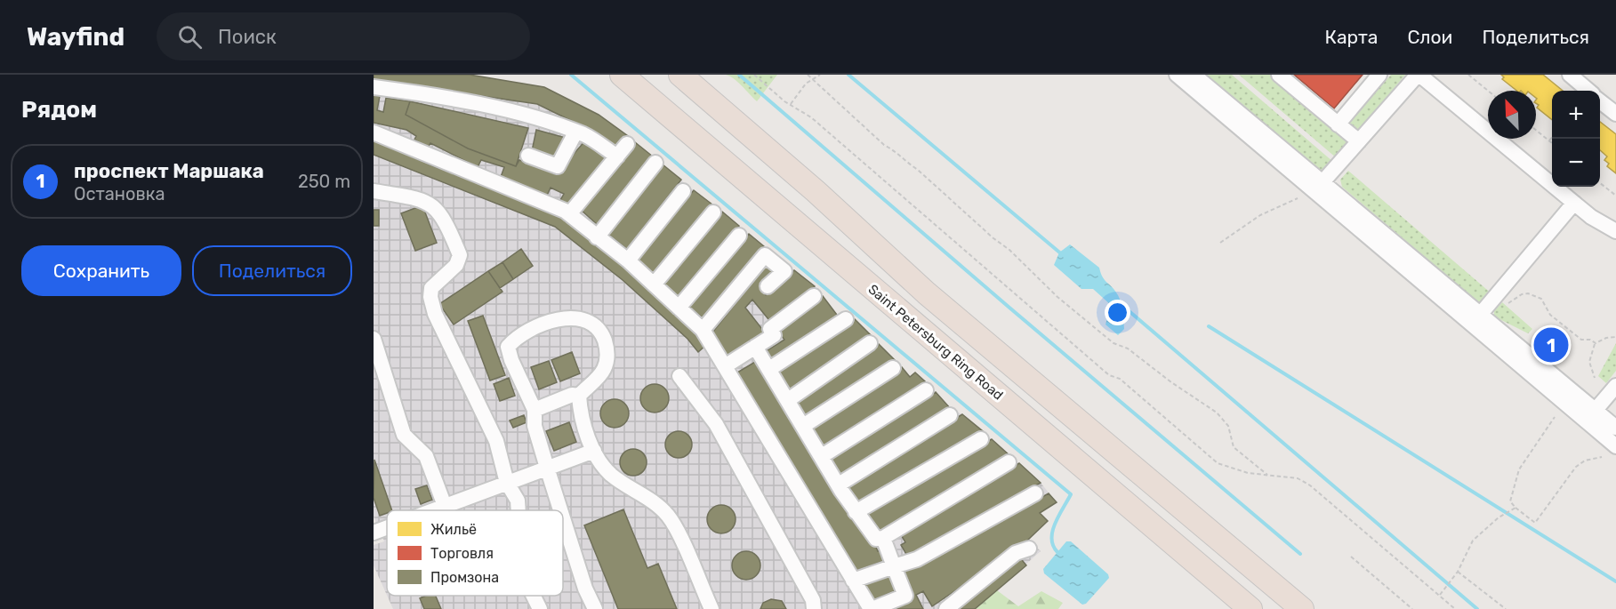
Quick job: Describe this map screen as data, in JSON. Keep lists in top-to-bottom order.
{
  "streets": {
    "highway": ["Saint Petersburg Ring Road"]
  },
  "legend": ["Жильё", "Торговля", "Промзона"],
  "north": "top left",
  "page": {
    "header": "Wayfind",
    "search": "Поиск",
    "nav": ["Карта", "Слои", "Поделиться"],
    "heading": "Рядом",
    "map_buttons": ["+", "−"],
    "list": [
      {
        "mark": "1",
        "name": "проспект Маршака",
        "note": "Остановка",
        "value": "250 m"
      }
    ],
    "buttons": ["Сохранить", "Поделиться"],
    "pins": "1"
  }
}
